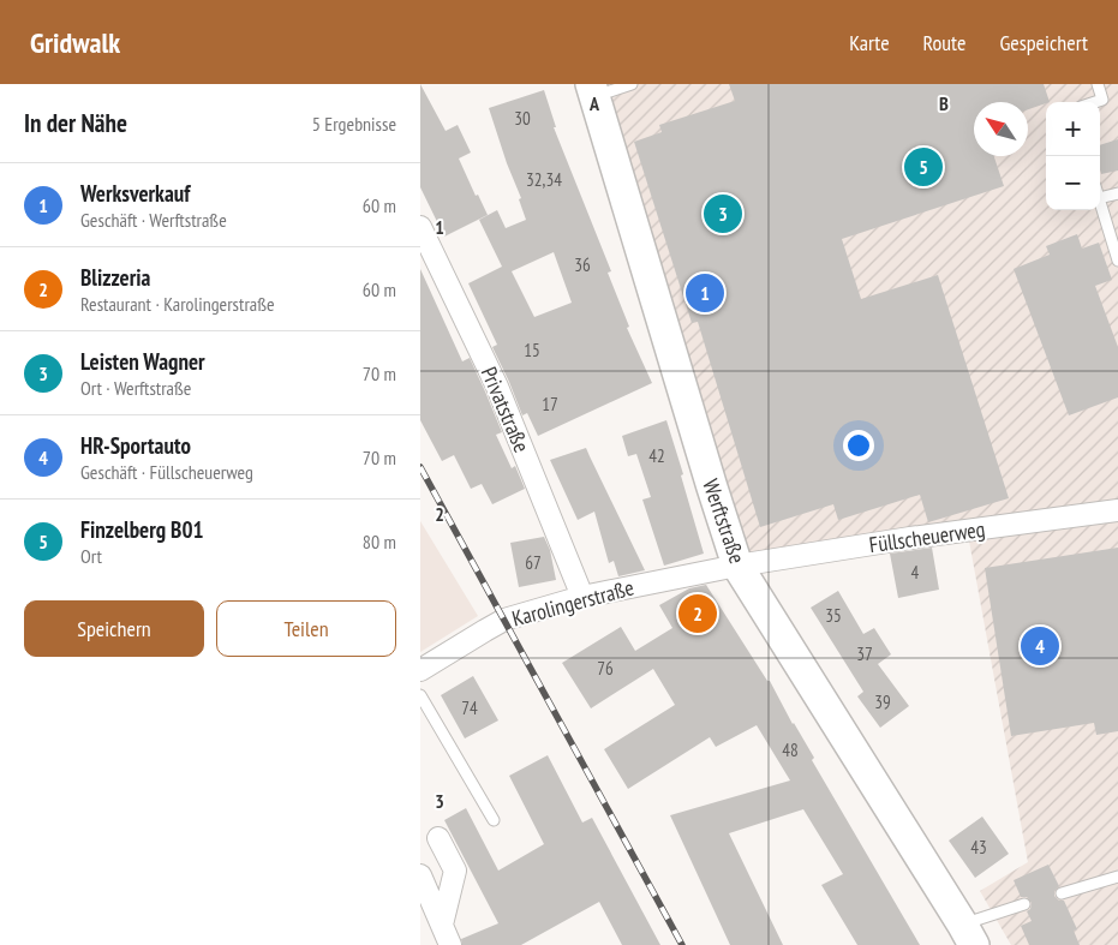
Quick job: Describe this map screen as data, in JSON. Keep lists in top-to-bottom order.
{
  "streets": {
    "street": [
      "Privatstraße",
      "Werftstraße",
      "Füllscheuerweg",
      "Karolingerstraße"
    ]
  },
  "crossings": [
    ["Privatstraße", "Karolingerstraße"],
    ["Werftstraße", "Füllscheuerweg"],
    ["Werftstraße", "Karolingerstraße"],
    ["Füllscheuerweg", "Karolingerstraße"]
  ],
  "house_numbers": [
    "30",
    "32,34",
    "36",
    "15",
    "17",
    "42",
    "67",
    "4",
    "35",
    "37",
    "76",
    "39",
    "74",
    "48",
    "43"
  ],
  "north": "top left",
  "page": {
    "header": "Gridwalk",
    "nav": ["Karte", "Route", "Gespeichert"],
    "heading": ["In der Nähe", "5 Ergebnisse"],
    "map_buttons": ["+", "−"],
    "pins": [
      "5",
      "3",
      "1",
      "2",
      "4"
    ],
    "list": [
      {
        "mark": "1",
        "name": "Werksverkauf",
        "note": "Geschäft · Werftstraße",
        "value": "60 m"
      },
      {
        "mark": "2",
        "name": "Blizzeria",
        "note": "Restaurant · Karolingerstraße",
        "value": "60 m"
      },
      {
        "mark": "3",
        "name": "Leisten Wagner",
        "note": "Ort · Werftstraße",
        "value": "70 m"
      },
      {
        "mark": "4",
        "name": "HR-Sportauto",
        "note": "Geschäft · Füllscheuerweg",
        "value": "70 m"
      },
      {
        "mark": "5",
        "name": "Finzelberg B01",
        "note": "Ort",
        "value": "80 m"
      }
    ],
    "buttons": ["Speichern", "Teilen"]
  },
  "grid": {
    "columns": ["A", "B"],
    "rows": ["1", "2", "3"]
  }
}
